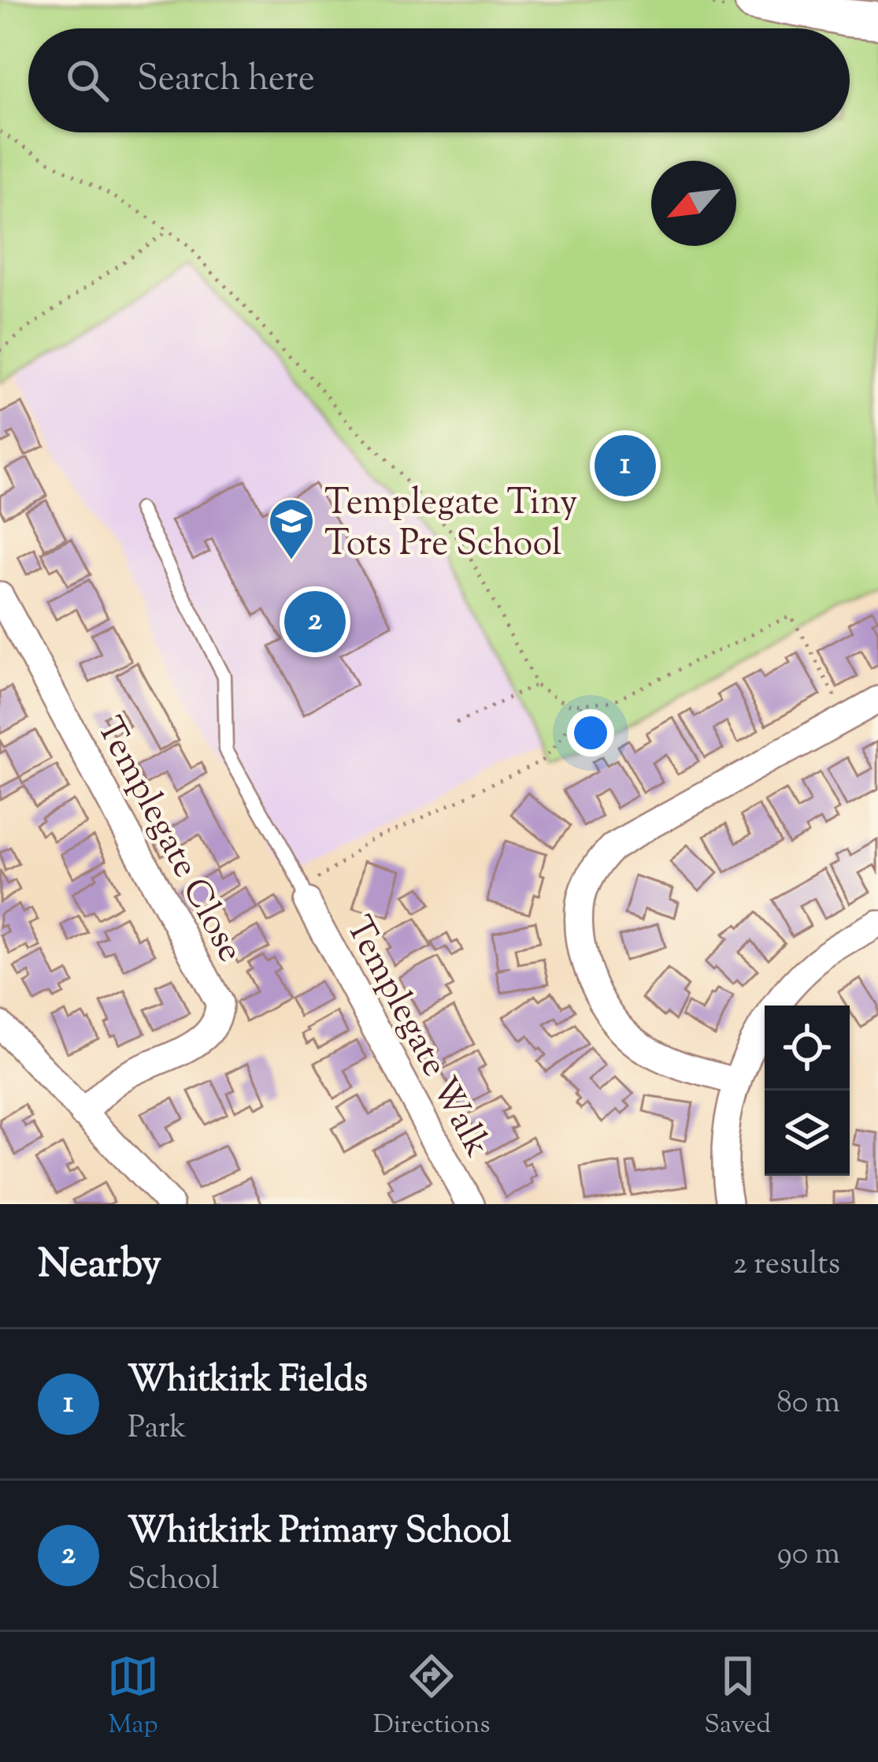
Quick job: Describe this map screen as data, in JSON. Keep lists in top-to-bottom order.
{
  "streets": {
    "street": ["Templegate Close", "Templegate Walk"]
  },
  "places": {
    "school or university": ["Templegate Tiny Tots Pre School"]
  },
  "north": "bottom left",
  "page": {
    "search": "Search here",
    "pins": ["1", "2"],
    "heading": ["Nearby", "2 results"],
    "list": [
      {
        "mark": "1",
        "name": "Whitkirk Fields",
        "note": "Park",
        "value": "80 m"
      },
      {
        "mark": "2",
        "name": "Whitkirk Primary School",
        "note": "School",
        "value": "90 m"
      }
    ],
    "nav": ["Map", "Directions", "Saved"]
  }
}
